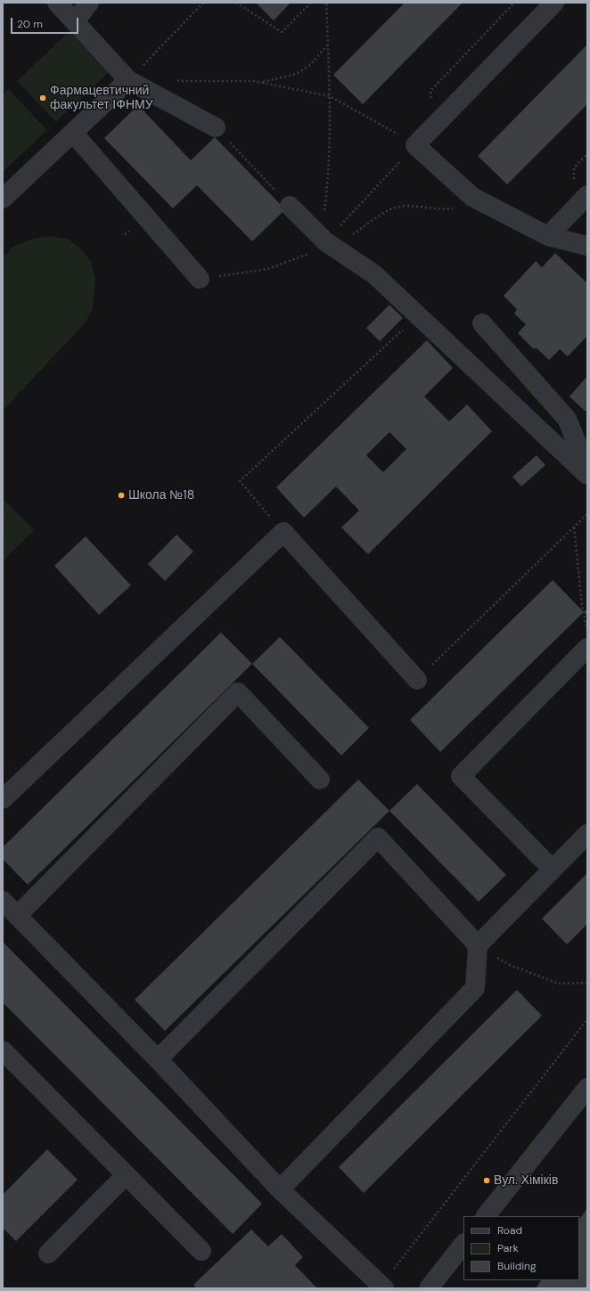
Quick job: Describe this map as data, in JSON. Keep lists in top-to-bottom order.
{
  "places": ["Фармацевтичний факультет ІФНМУ", "Школа №18", "Вул. Хіміків"],
  "legend": ["Road", "Park", "Building"],
  "scale_bar": "20 m"
}
